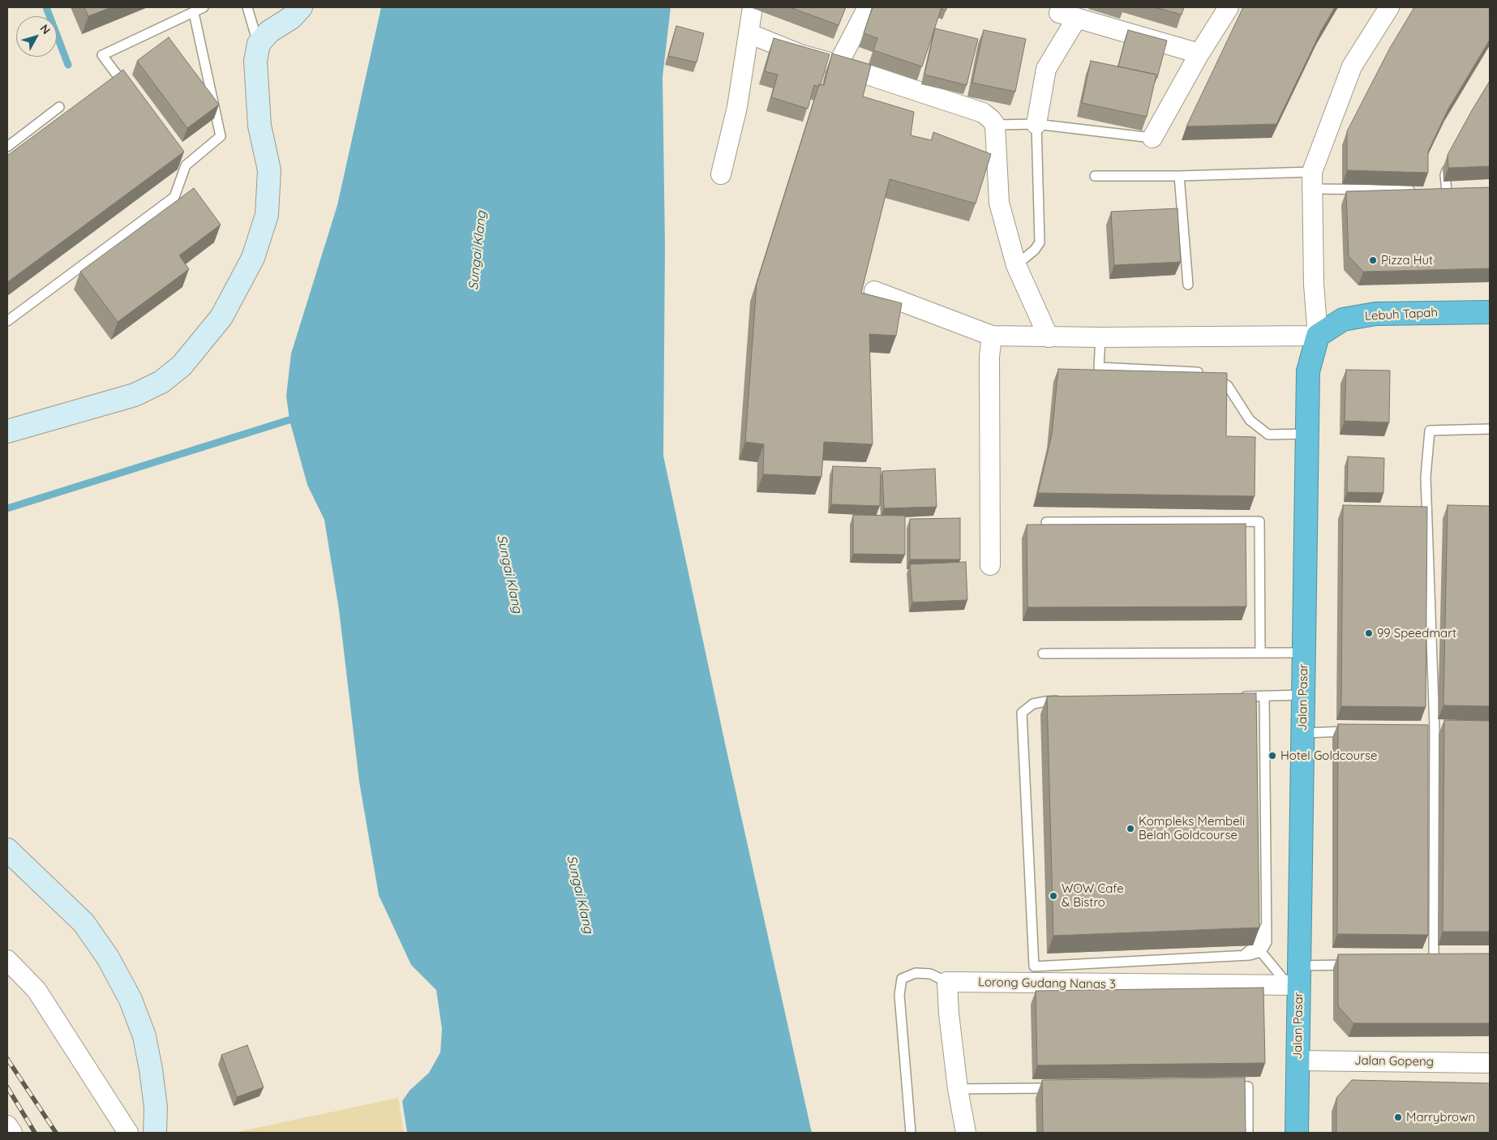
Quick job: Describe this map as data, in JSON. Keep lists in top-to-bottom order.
{
  "streets": {
    "highway": ["Lebuh Tapah", "Jalan Pasar"],
    "street": ["Lorong Gudang Nanas 3", "Jalan Gopeng"]
  },
  "crossings": [
    ["Lebuh Tapah", "Jalan Pasar"],
    ["Jalan Pasar", "Lorong Gudang Nanas 3"],
    ["Jalan Pasar", "Jalan Gopeng"]
  ],
  "water": ["Sungai Klang"],
  "places": [
    "Pizza Hut",
    "99 Speedmart",
    "Hotel Goldcourse",
    "Kompleks Membeli Belah Goldcourse",
    "WOW Cafe & Bistro",
    "Marrybrown"
  ],
  "north": "top right"
}
